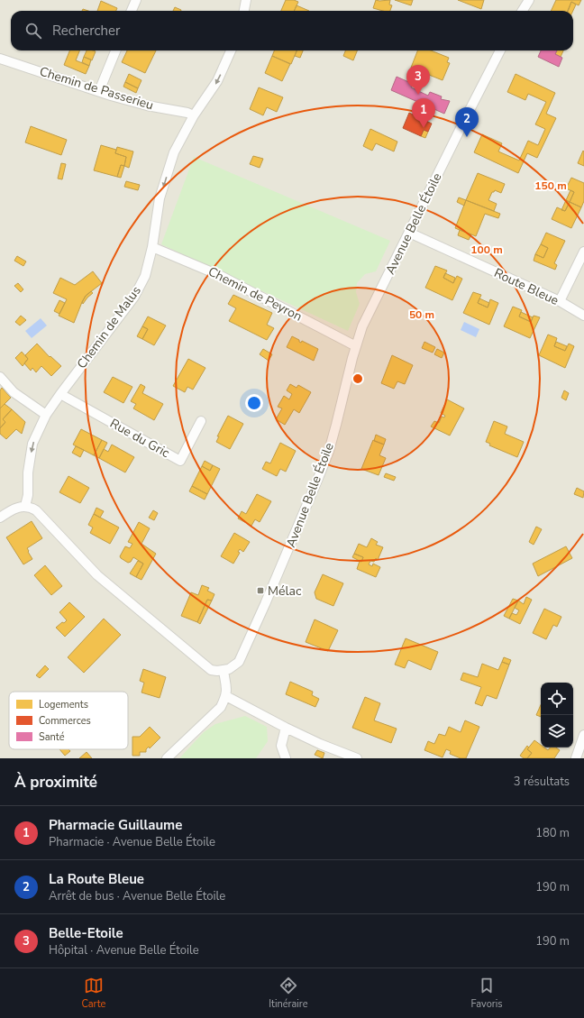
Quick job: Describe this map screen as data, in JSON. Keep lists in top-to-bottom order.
{
  "streets": {
    "street": [
      "Chemin de Passerieu",
      "Avenue Belle Étoile",
      "Route Bleue",
      "Chemin de Peyron",
      "Chemin de Malus",
      "Rue du Gric"
    ]
  },
  "crossings": [
    ["Chemin de Passerieu", "Chemin de Malus"],
    ["Avenue Belle Étoile", "Route Bleue"],
    ["Avenue Belle Étoile", "Chemin de Peyron"],
    ["Chemin de Peyron", "Chemin de Malus"],
    ["Chemin de Malus", "Rue du Gric"]
  ],
  "one_way": ["Chemin de Malus"],
  "places": {
    "transit": ["Mélac"]
  },
  "legend": ["Logements", "Commerces", "Santé"],
  "page": {
    "search": "Rechercher",
    "pins": ["3", "1", "2"],
    "heading": ["À proximité", "3 résultats"],
    "list": [
      {
        "mark": "1",
        "name": "Pharmacie Guillaume",
        "note": "Pharmacie · Avenue Belle Étoile",
        "value": "180 m"
      },
      {
        "mark": "2",
        "name": "La Route Bleue",
        "note": "Arrêt de bus · Avenue Belle Étoile",
        "value": "190 m"
      },
      {
        "mark": "3",
        "name": "Belle-Etoile",
        "note": "Hôpital · Avenue Belle Étoile",
        "value": "190 m"
      }
    ],
    "nav": ["Carte", "Itinéraire", "Favoris"]
  },
  "rings": ["150 m", "100 m", "50 m"]
}
